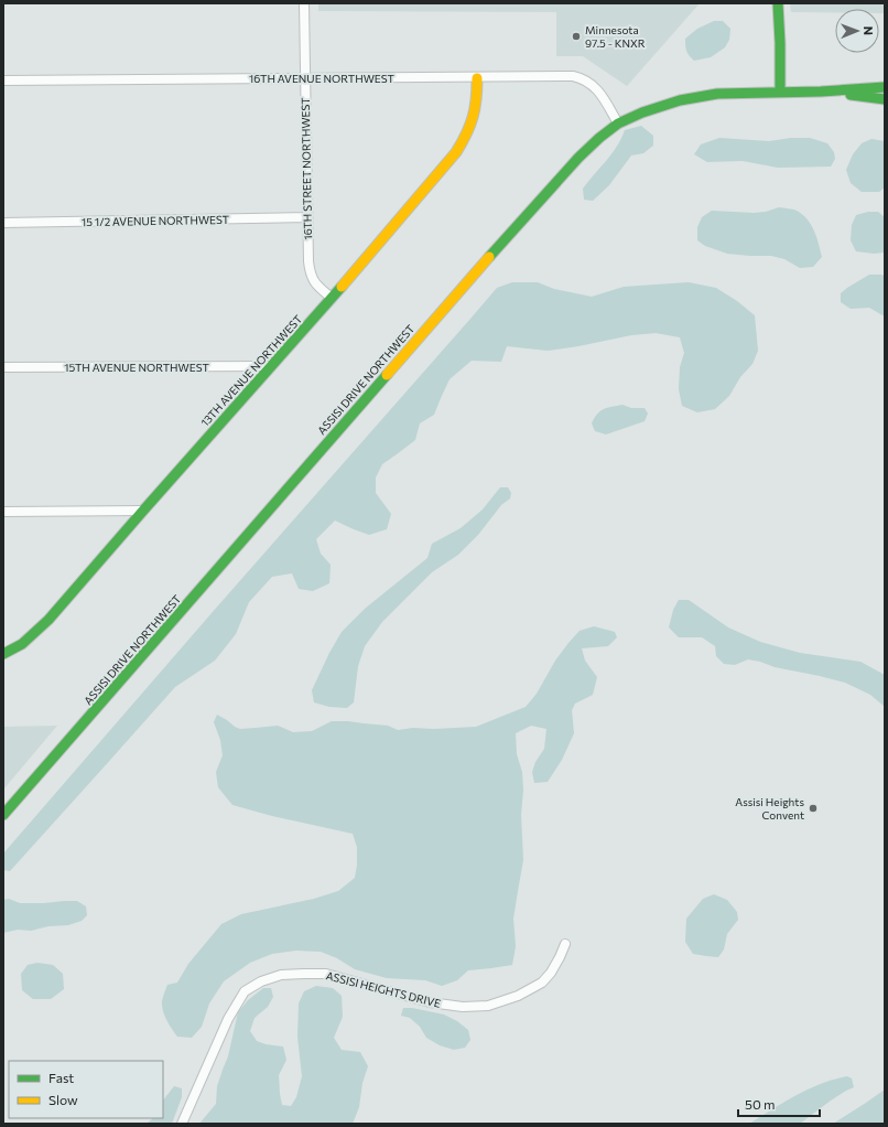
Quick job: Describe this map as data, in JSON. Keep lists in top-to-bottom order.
{
  "streets": {
    "main road": ["13TH AVENUE NORTHWEST", "ASSISI DRIVE NORTHWEST"],
    "street": [
      "16TH AVENUE NORTHWEST",
      "16TH STREET NORTHWEST",
      "15 1/2 AVENUE NORTHWEST",
      "15TH AVENUE NORTHWEST",
      "ASSISI HEIGHTS DRIVE"
    ]
  },
  "crossings": [
    ["16TH AVENUE NORTHWEST", "16TH STREET NORTHWEST"],
    ["16TH AVENUE NORTHWEST", "13TH AVENUE NORTHWEST"],
    ["16TH AVENUE NORTHWEST", "ASSISI DRIVE NORTHWEST"],
    ["16TH STREET NORTHWEST", "15 1/2 AVENUE NORTHWEST"],
    ["16TH STREET NORTHWEST", "13TH AVENUE NORTHWEST"],
    ["15TH AVENUE NORTHWEST", "13TH AVENUE NORTHWEST"]
  ],
  "places": ["Minnesota 97.5 - KNXR", "Assisi Heights Convent"],
  "legend": ["Fast", "Slow"],
  "scale_bar": "50 m",
  "north": "right"
}
